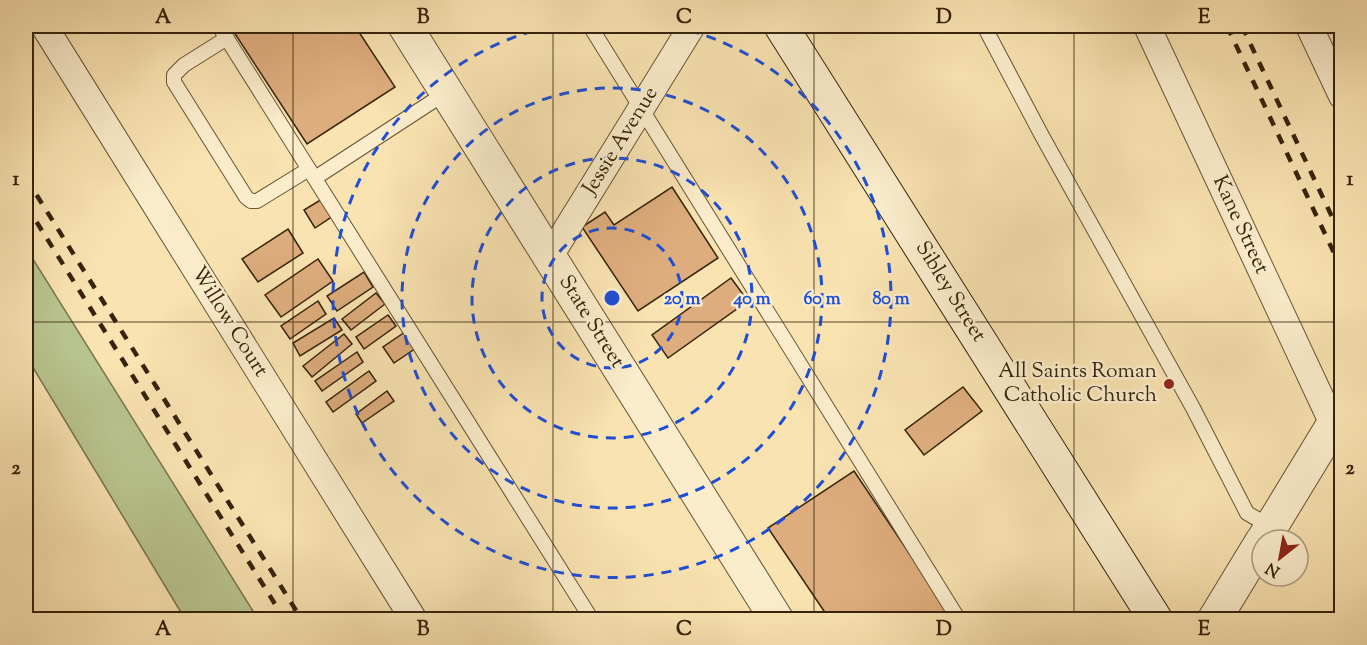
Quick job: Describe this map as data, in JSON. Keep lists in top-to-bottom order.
{
  "streets": {
    "street": [
      "Jessie Avenue",
      "Kane Street",
      "Sibley Street",
      "Willow Court",
      "State Street"
    ]
  },
  "crossings": [
    ["Jessie Avenue", "State Street"]
  ],
  "places": ["All Saints Roman Catholic Church"],
  "north": "bottom left",
  "grid": {
    "columns": [
      "A",
      "B",
      "C",
      "D",
      "E"
    ],
    "rows": ["1", "2"]
  },
  "rings": [
    "20 m",
    "40 m",
    "60 m",
    "80 m"
  ]
}
